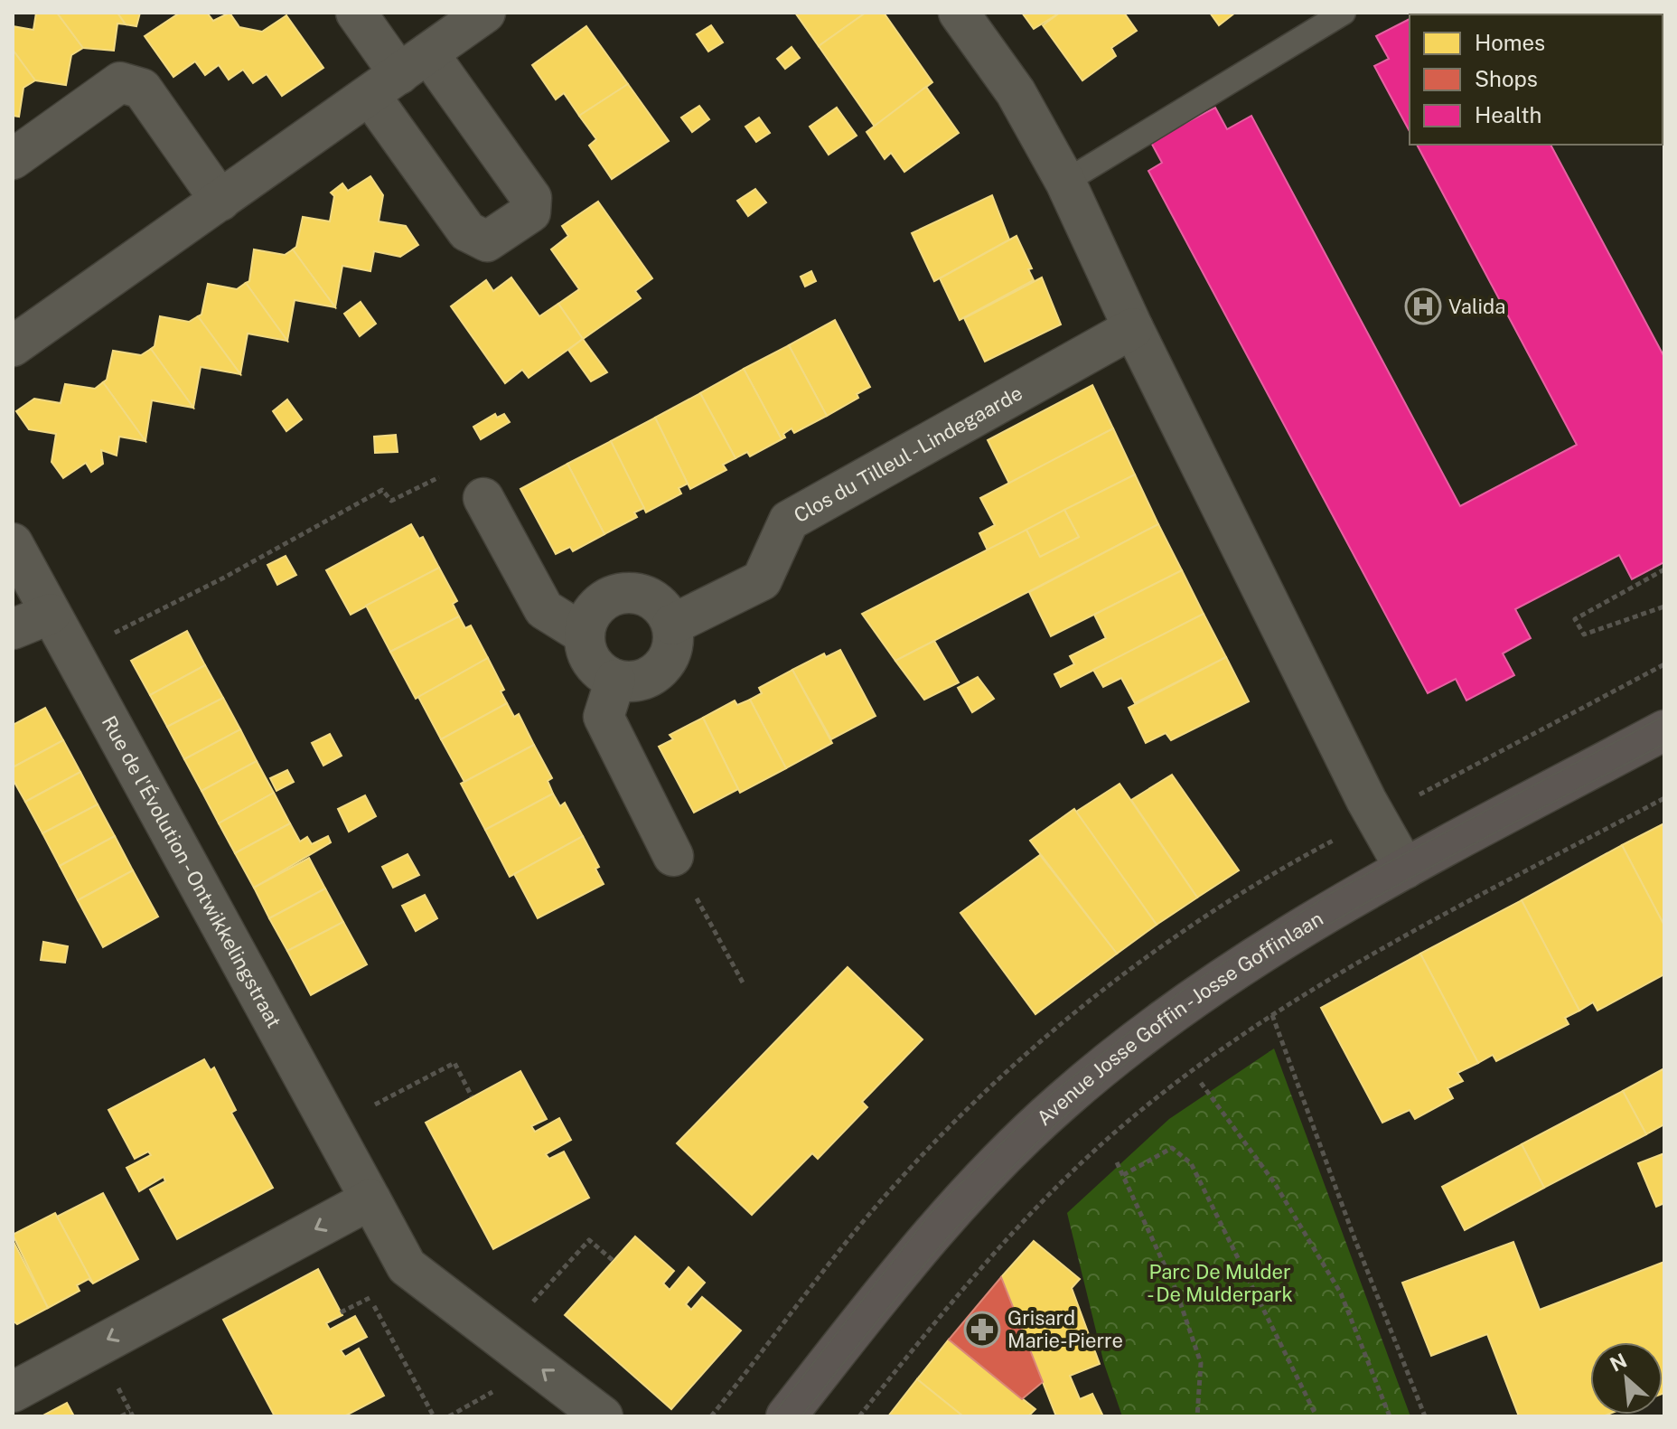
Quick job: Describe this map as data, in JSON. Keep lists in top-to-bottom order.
{
  "streets": {
    "main road": ["Avenue Josse Goffin - Josse Goffinlaan"],
    "street": ["Clos du Tilleul - Lindegaarde", "Rue de l'Évolution - Ontwikkelingstraat"]
  },
  "parks": ["Parc De Mulder - De Mulderpark"],
  "places": {
    "hospital": ["Valida"],
    "pharmacy": ["Grisard Marie-Pierre"]
  },
  "legend": ["Homes", "Shops", "Health"],
  "north": "top left"
}
